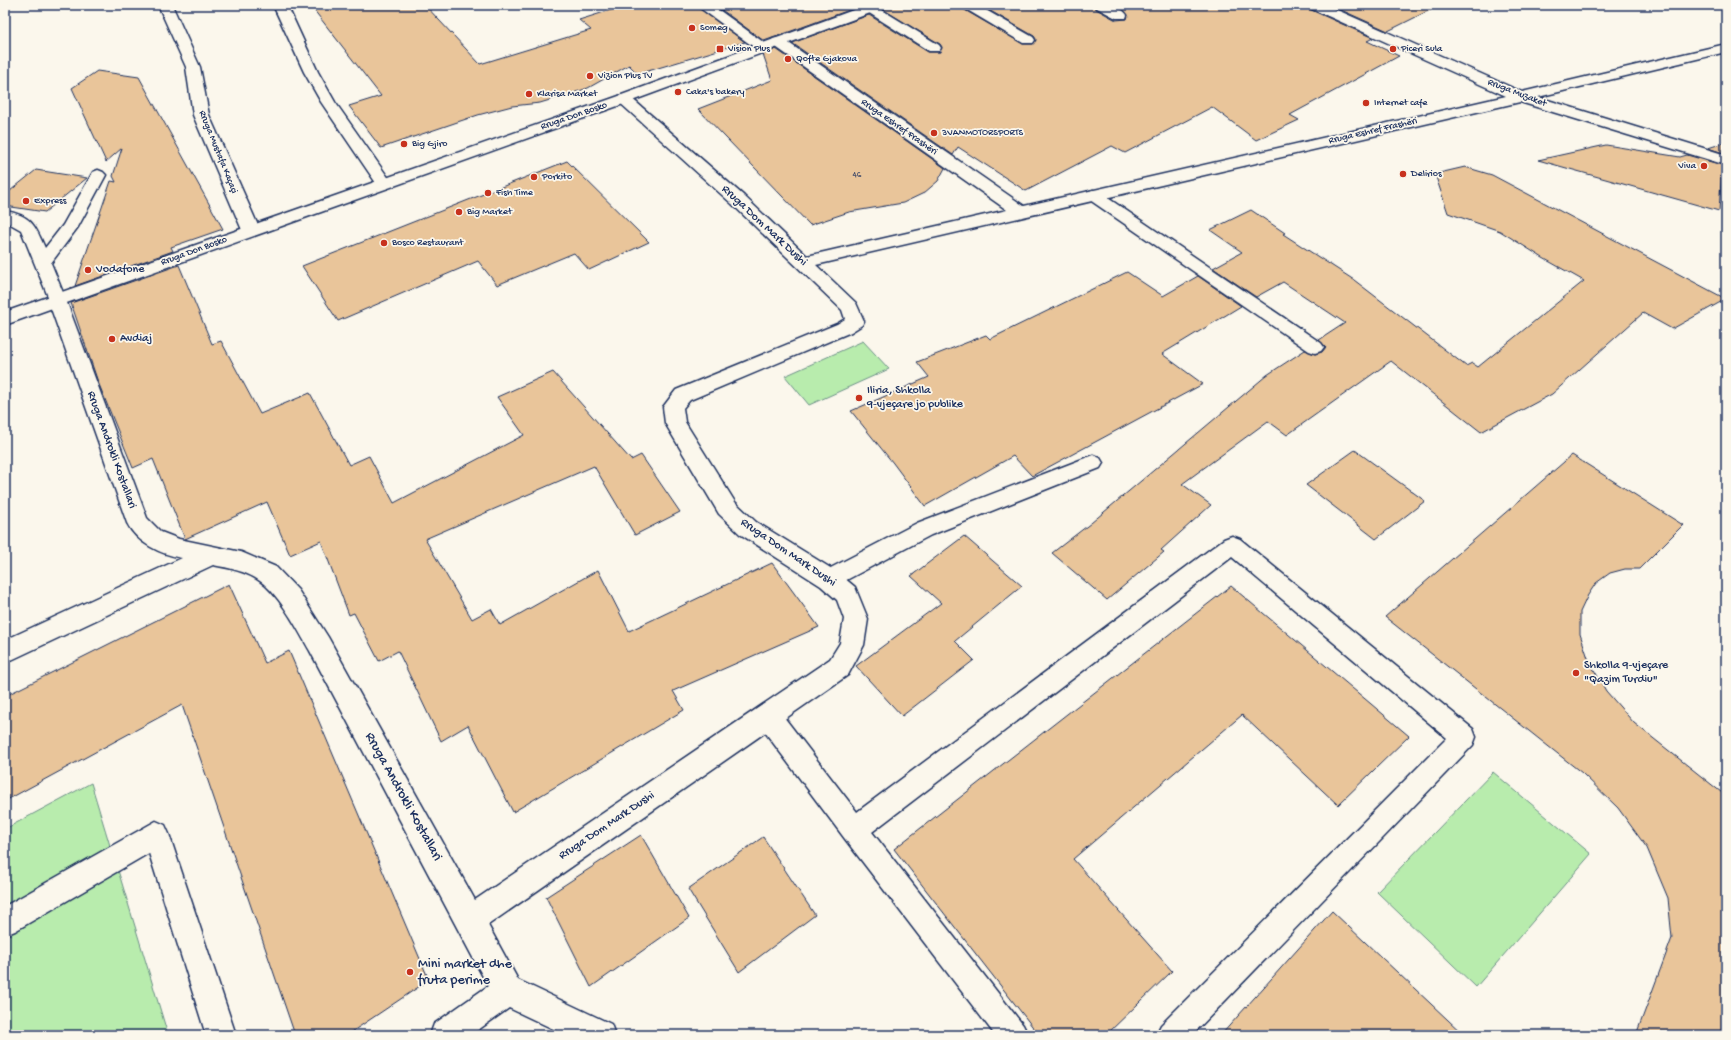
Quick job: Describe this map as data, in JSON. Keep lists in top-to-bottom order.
{
  "streets": {
    "street": [
      "Rruga Muzaket",
      "Rruga Don Bosko",
      "Rruga Eshref Frashëri",
      "Rruga Mustafa Kaçaçi",
      "Rruga Dom Mark Dushi",
      "Rruga Androkli Kostallari"
    ]
  },
  "crossings": [
    ["Rruga Muzaket", "Rruga Eshref Frashëri"],
    ["Rruga Don Bosko", "Rruga Eshref Frashëri"],
    ["Rruga Don Bosko", "Rruga Mustafa Kaçaçi"],
    ["Rruga Don Bosko", "Rruga Dom Mark Dushi"],
    ["Rruga Don Bosko", "Rruga Androkli Kostallari"],
    ["Rruga Eshref Frashëri", "Rruga Dom Mark Dushi"],
    ["Rruga Dom Mark Dushi", "Rruga Androkli Kostallari"]
  ],
  "places": {
    "other": [
      "Someg",
      "Piceri Sula",
      "Qofte Gjakova",
      "Vizion Plus TV",
      "Caka's bakery",
      "Klarisa Market",
      "Internet cafe",
      "3VANMOTORSPORTS",
      "Big Gjiro",
      "Viva",
      "Delirios",
      "Porkito",
      "Fish Time",
      "Express",
      "Big Market",
      "Bosco Restaurant",
      "Vodafone",
      "Avdiaj",
      "Iliria, Shkolla 9-vjeçare jo publike",
      "Shkolla 9-vjeçare \"Qazim Turdiu\"",
      "Mini market dhe fruta perime"
    ],
    "transit": ["Vision Plus"]
  },
  "house_numbers": ["46"]
}
